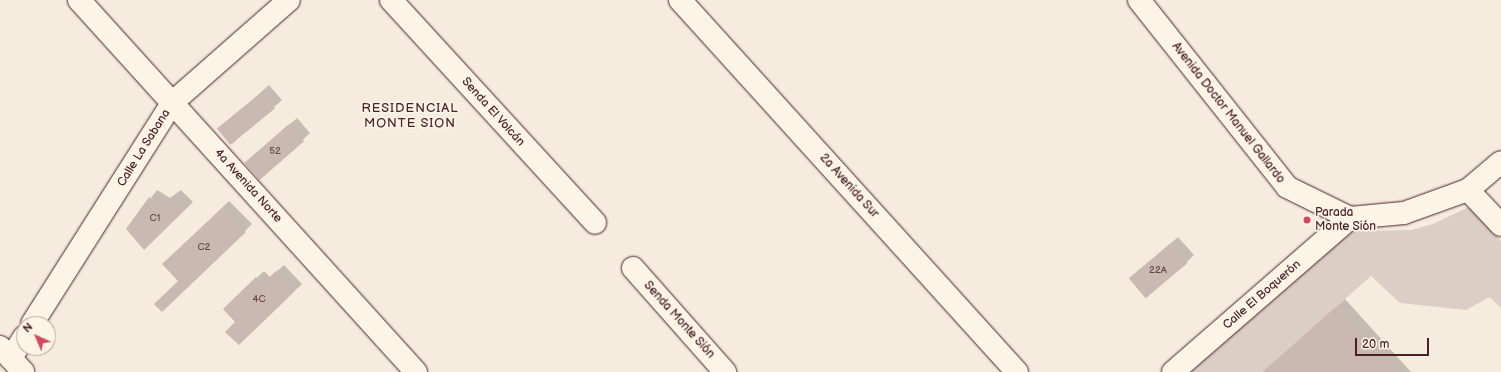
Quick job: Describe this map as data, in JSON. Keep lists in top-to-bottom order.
{
  "streets": {
    "street": [
      "Senda El Volcán",
      "Avenida Doctor Manuel Gallardo",
      "Calle La Sabana",
      "4a Avenida Norte",
      "2a Avenida Sur",
      "Calle El Boquerón",
      "Senda Monte Sión"
    ]
  },
  "crossings": [
    ["Avenida Doctor Manuel Gallardo", "Calle El Boquerón"],
    ["Calle La Sabana", "4a Avenida Norte"]
  ],
  "districts": ["RESIDENCIAL MONTE SION"],
  "places": ["Parada Monte Sión"],
  "house_numbers": [
    "52",
    "C1",
    "C2",
    "22A",
    "4C"
  ],
  "scale_bar": "20 m",
  "north": "top left"
}
